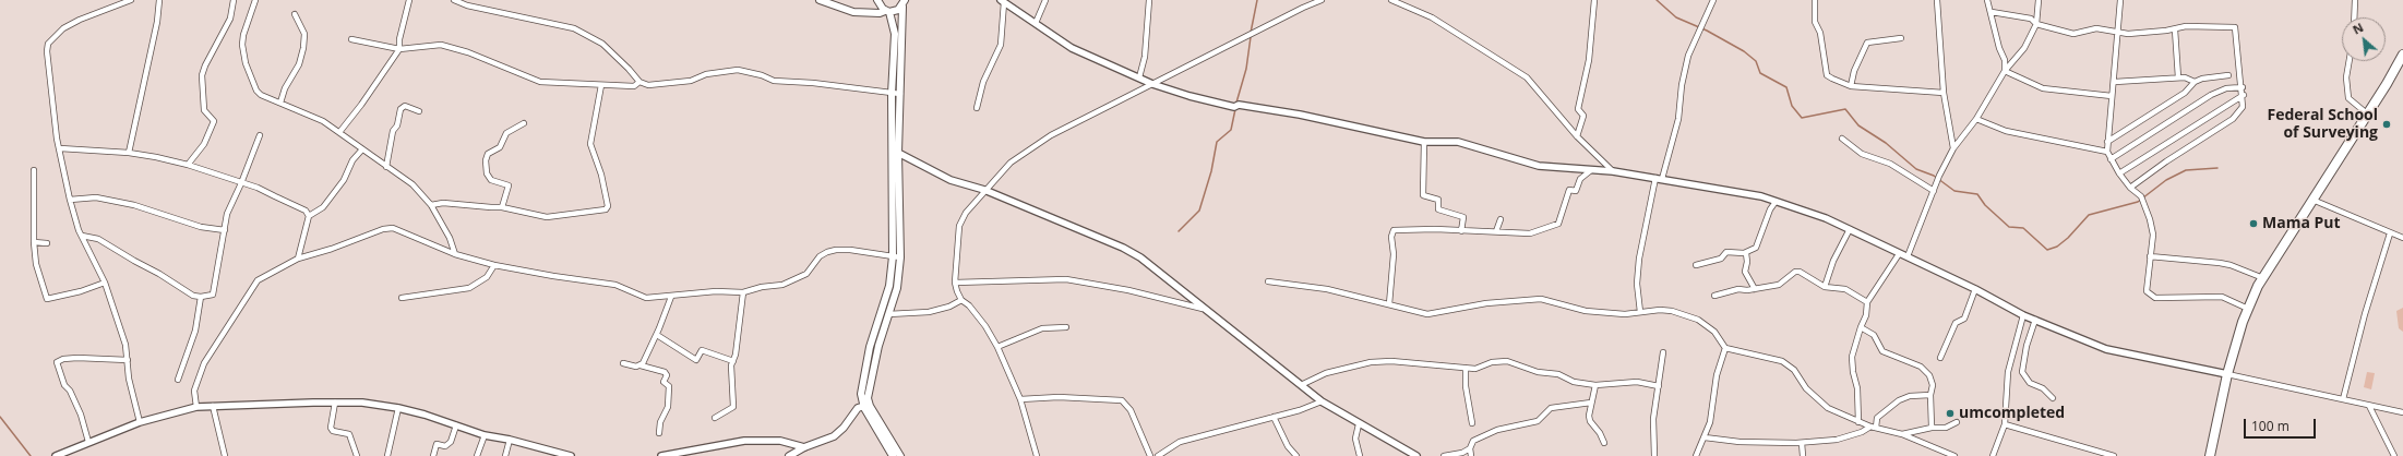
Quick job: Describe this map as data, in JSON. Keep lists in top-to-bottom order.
{
  "places": ["Federal School of Surveying", "Mama Put", "umcompleted"],
  "scale_bar": "100 m",
  "north": "top left"
}
